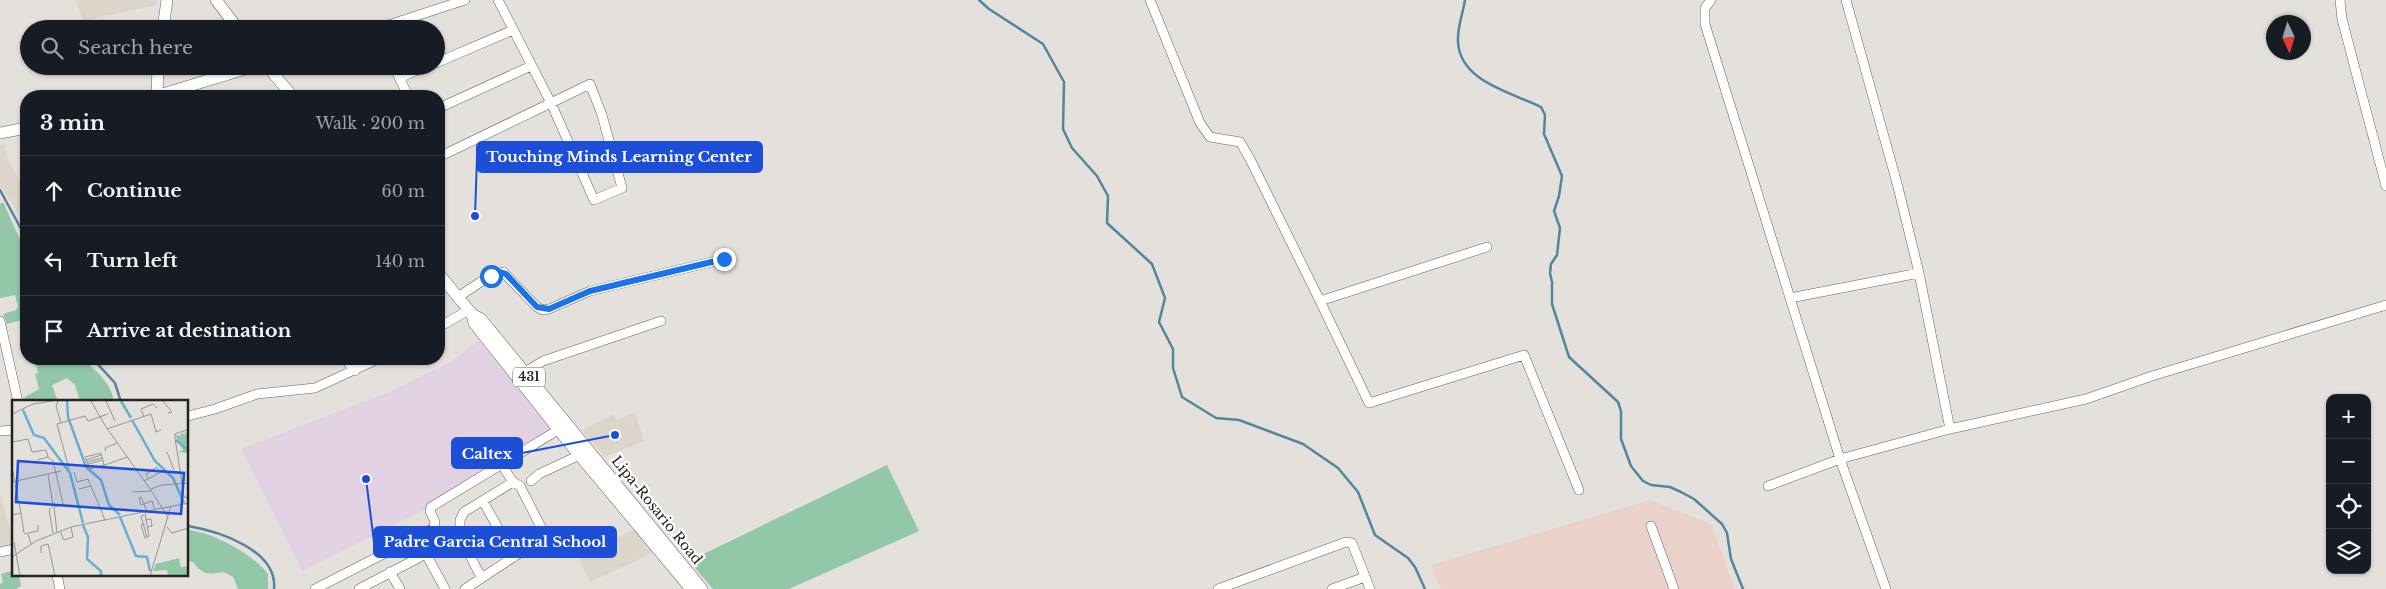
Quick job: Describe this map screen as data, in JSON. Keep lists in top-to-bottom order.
{
  "streets": {
    "main road": ["431", "Lipa-Rosario Road"]
  },
  "places": ["Touching Minds Learning Center", "Caltex", "Padre Garcia Central School"],
  "north": "bottom",
  "page": {
    "search": "Search here",
    "heading": ["3 min", "Walk · 200 m"],
    "list": [
      ["Continue", "60 m"],
      ["Turn left", "140 m"],
      "Arrive at destination"
    ],
    "map_buttons": ["+", "−"]
  }
}
